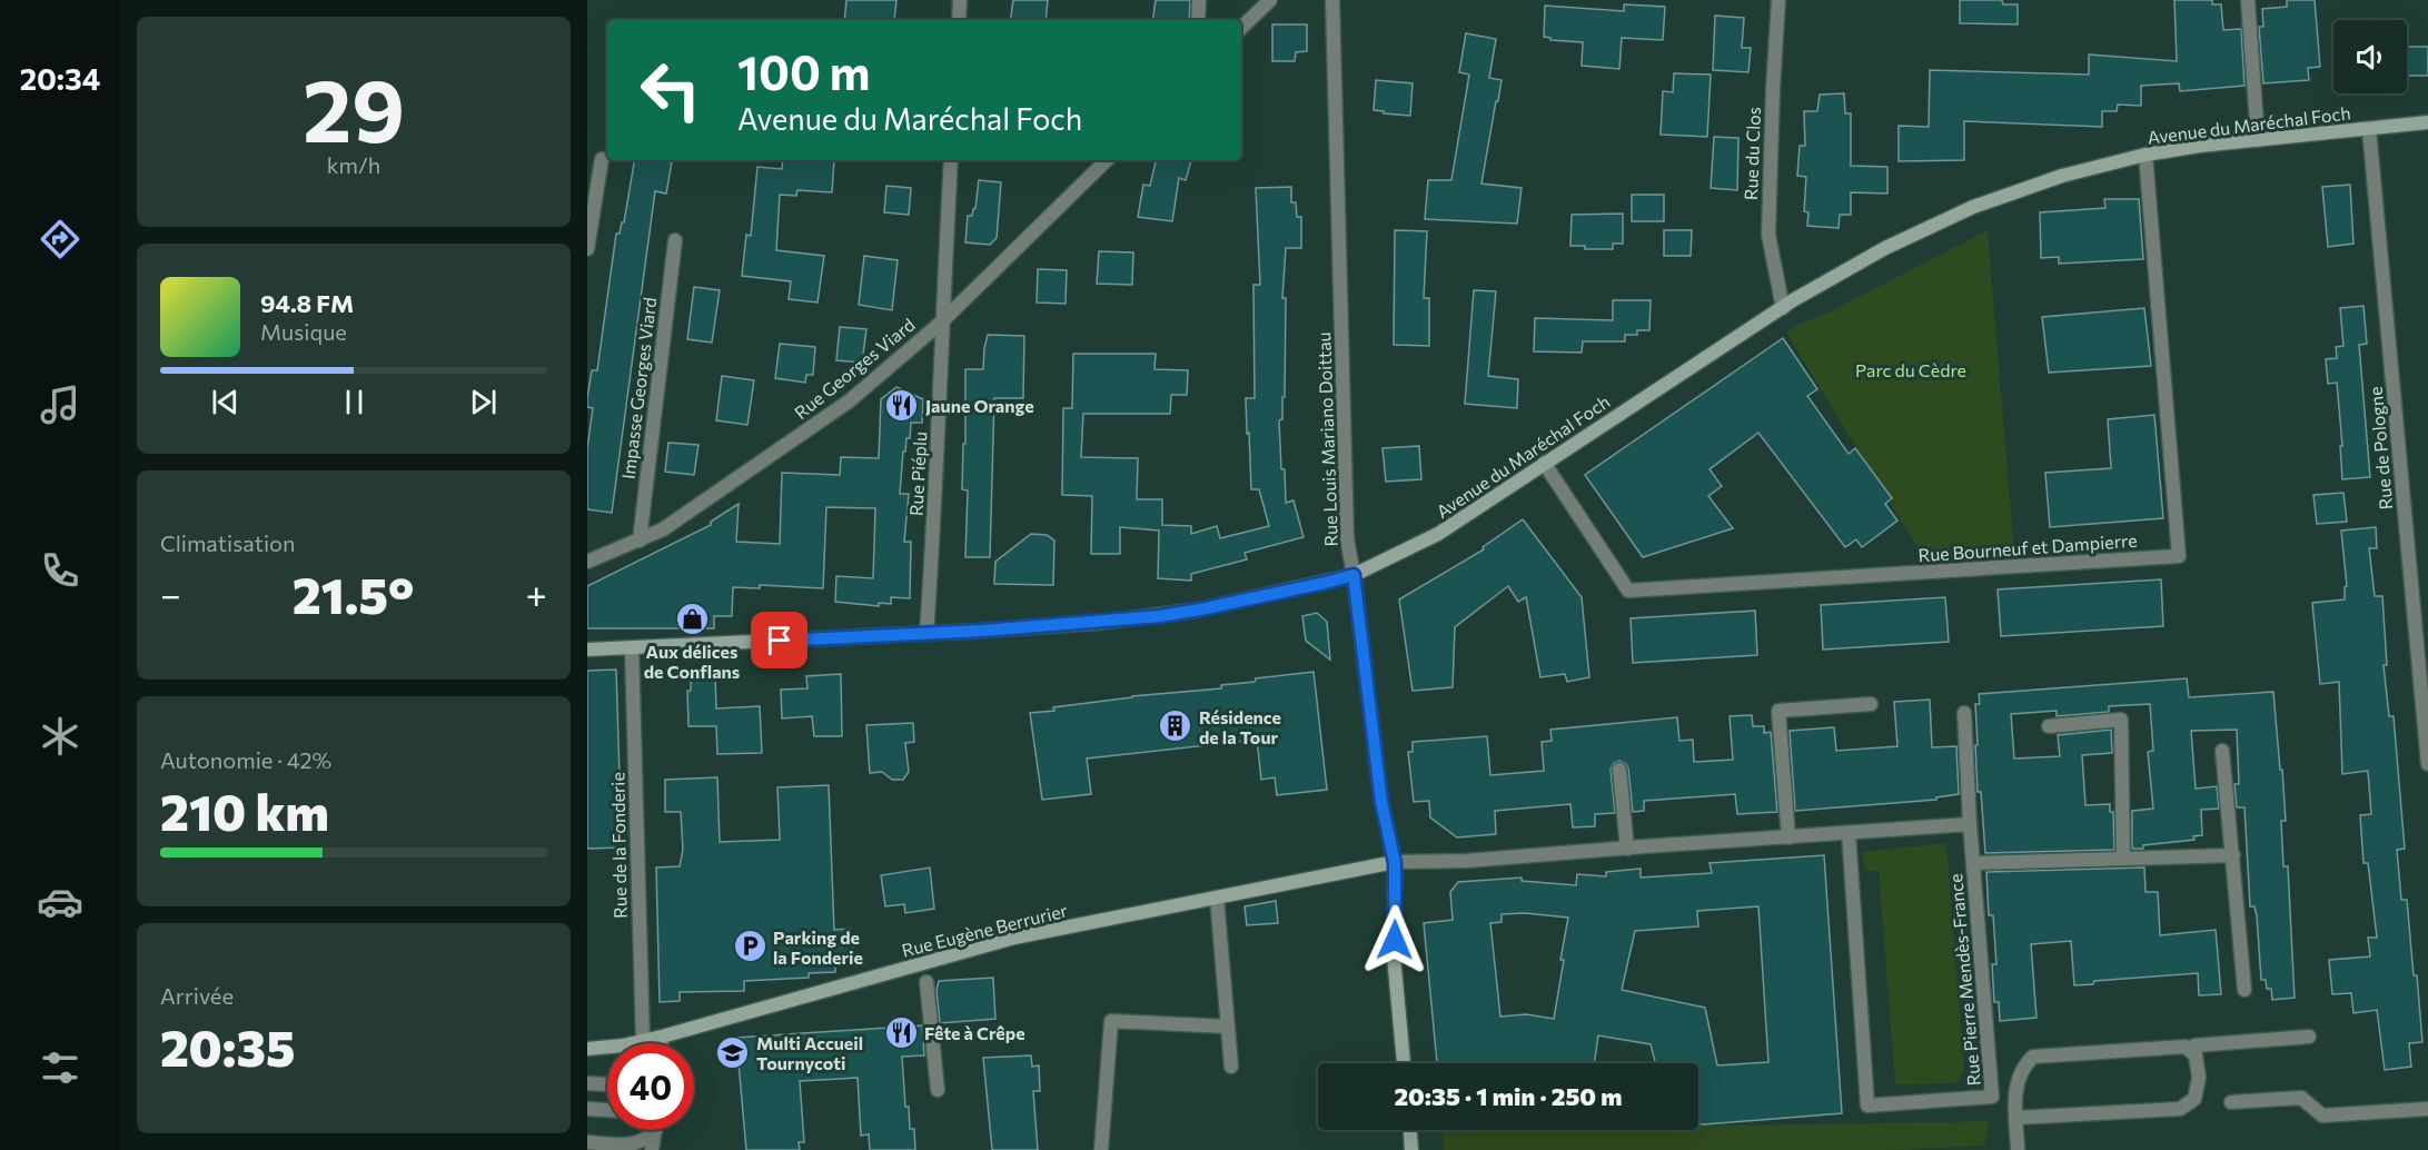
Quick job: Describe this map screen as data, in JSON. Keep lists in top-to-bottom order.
{
  "streets": {
    "main road": ["Avenue du Maréchal Foch", "Rue Louis Mariano Doittau", "Rue Eugène Berrurier"],
    "street": [
      "Rue du Clos",
      "Rue Georges Viard",
      "Impasse Georges Viard",
      "Rue de Pologne",
      "Rue Piéplu",
      "Rue Bourneuf et Dampierre",
      "Rue de la Fonderie",
      "Rue Pierre Mendès-France"
    ]
  },
  "crossings": [
    ["Avenue du Maréchal Foch", "Rue du Clos"],
    ["Avenue du Maréchal Foch", "Rue Louis Mariano Doittau"],
    ["Avenue du Maréchal Foch", "Rue de Pologne"],
    ["Avenue du Maréchal Foch", "Rue Piéplu"],
    ["Avenue du Maréchal Foch", "Rue Bourneuf et Dampierre"],
    ["Avenue du Maréchal Foch", "Rue de la Fonderie"],
    ["Rue Georges Viard", "Impasse Georges Viard"],
    ["Rue Georges Viard", "Rue Piéplu"],
    ["Rue Louis Mariano Doittau", "Rue Eugène Berrurier"],
    ["Rue de la Fonderie", "Rue Eugène Berrurier"]
  ],
  "parks": ["Parc du Cèdre"],
  "places": {
    "restaurant": ["Jaune Orange", "Fête à Crêpe"],
    "shop": ["Aux délices de Conflans"],
    "building": ["Résidence de la Tour"],
    "parking": ["Parking de la Fonderie"],
    "school or university": ["Multi Accueil Tournycoti"]
  },
  "page": {
    "tabs": "20:34",
    "tile": [
      ["29", "km/h"],
      "Climatisation",
      ["Autonomie · 42%", "210 km"],
      ["Arrivée", "20:35"]
    ],
    "turn": ["100 m", "Avenue du Maréchal Foch"],
    "song": ["94.8 FM", "Musique"],
    "heat": ["−", "21.5°", "+"],
    "limit": "40",
    "trip": "20:35 · 1 min · 250 m"
  }
}
